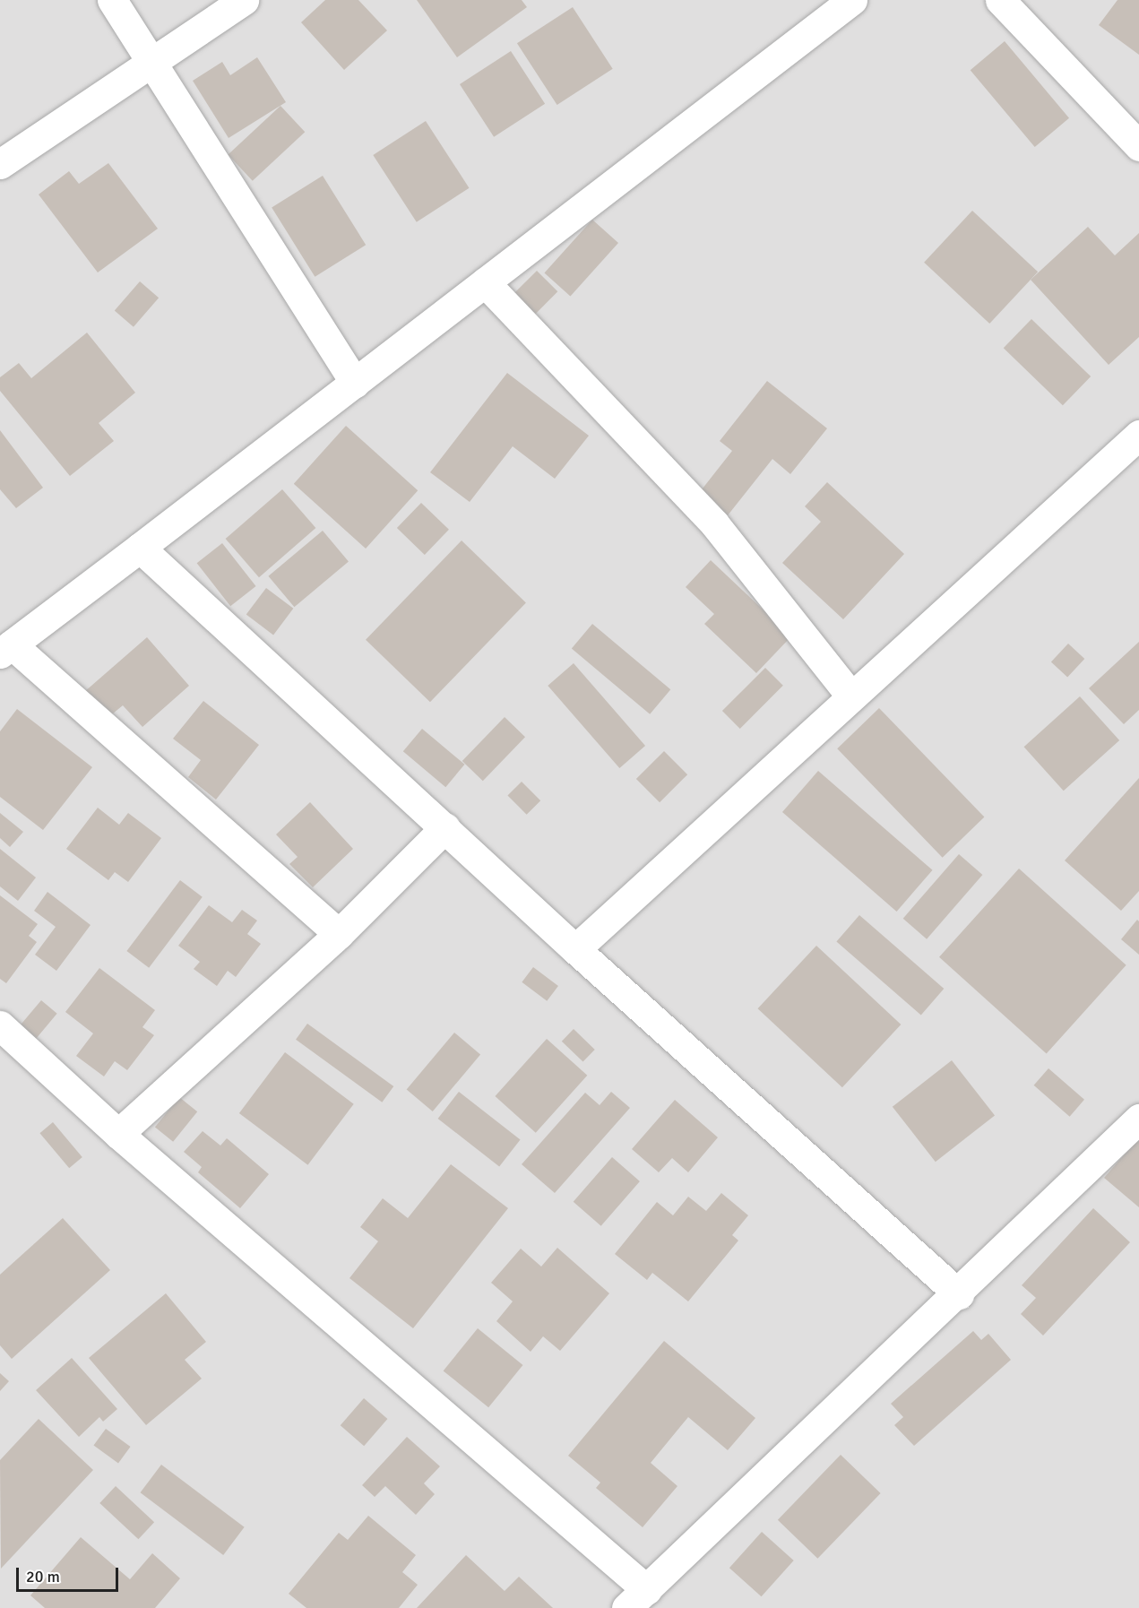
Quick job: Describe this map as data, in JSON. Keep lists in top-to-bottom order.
{
  "scale_bar": "20 m"
}
